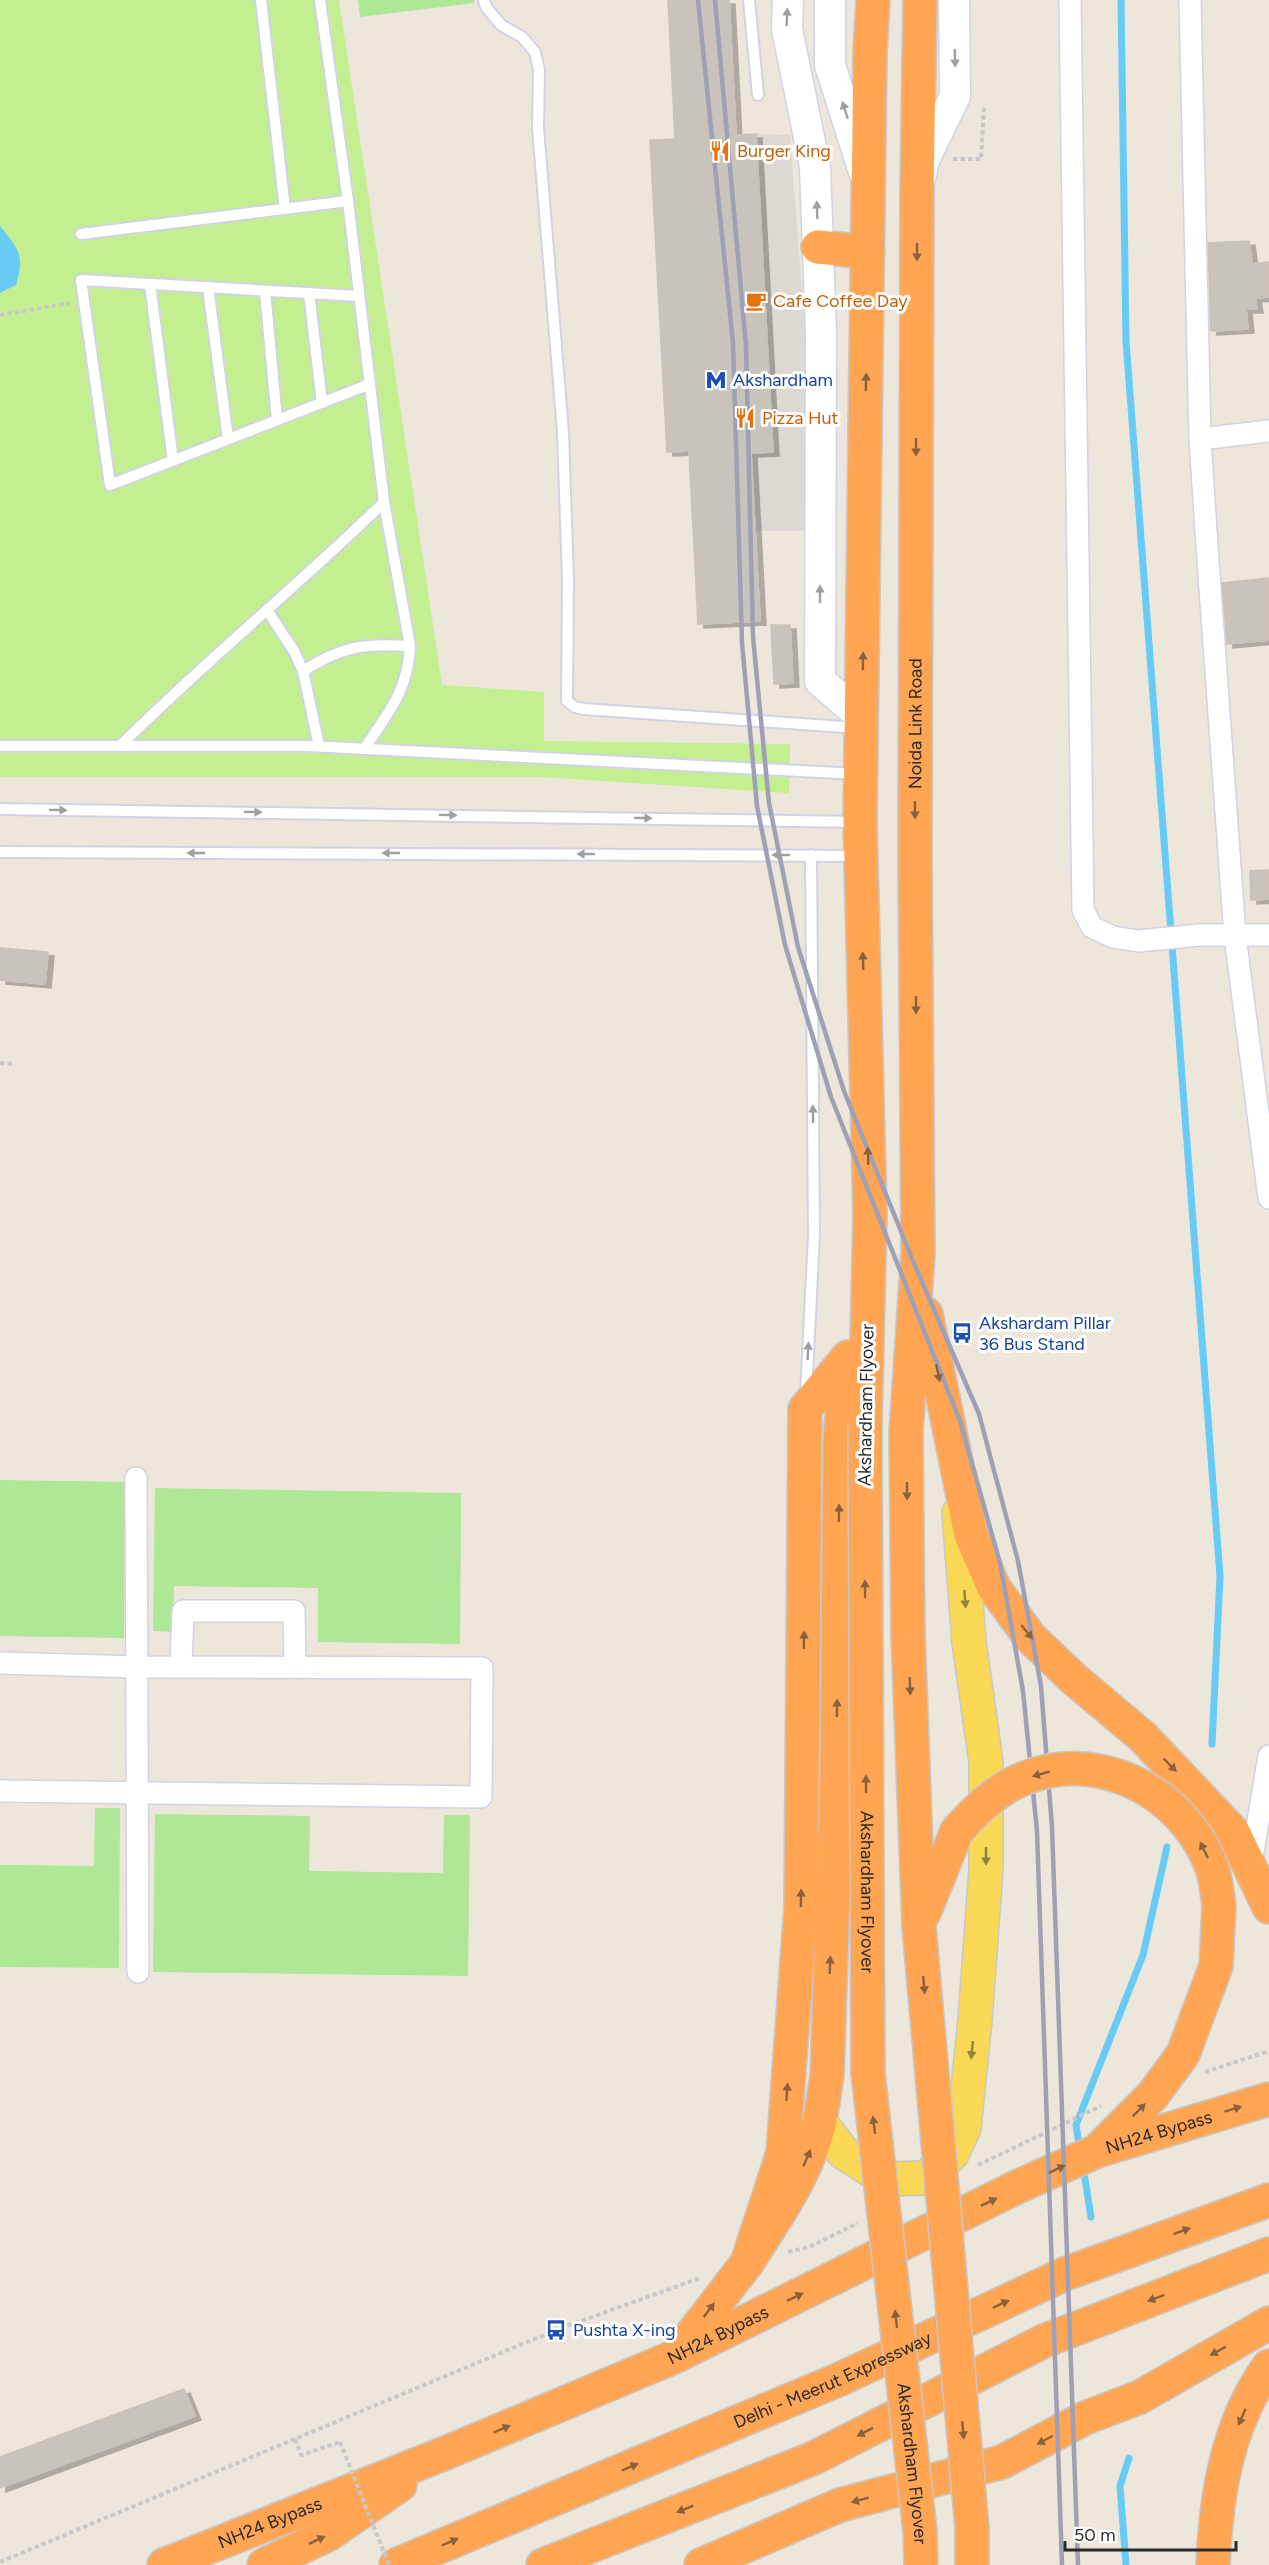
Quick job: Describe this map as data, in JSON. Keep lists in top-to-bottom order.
{
  "streets": {
    "highway": [
      "Noida Link Road",
      "Akshardham Flyover",
      "NH24 Bypass",
      "Delhi - Meerut Expressway"
    ]
  },
  "places": {
    "restaurant": ["Burger King", "Pizza Hut"],
    "cafe": ["Cafe Coffee Day"],
    "metro station": ["Akshardham"],
    "bus stop": ["Akshardam Pillar 36 Bus Stand", "Pushta X-ing"]
  },
  "scale_bar": "50 m"
}
